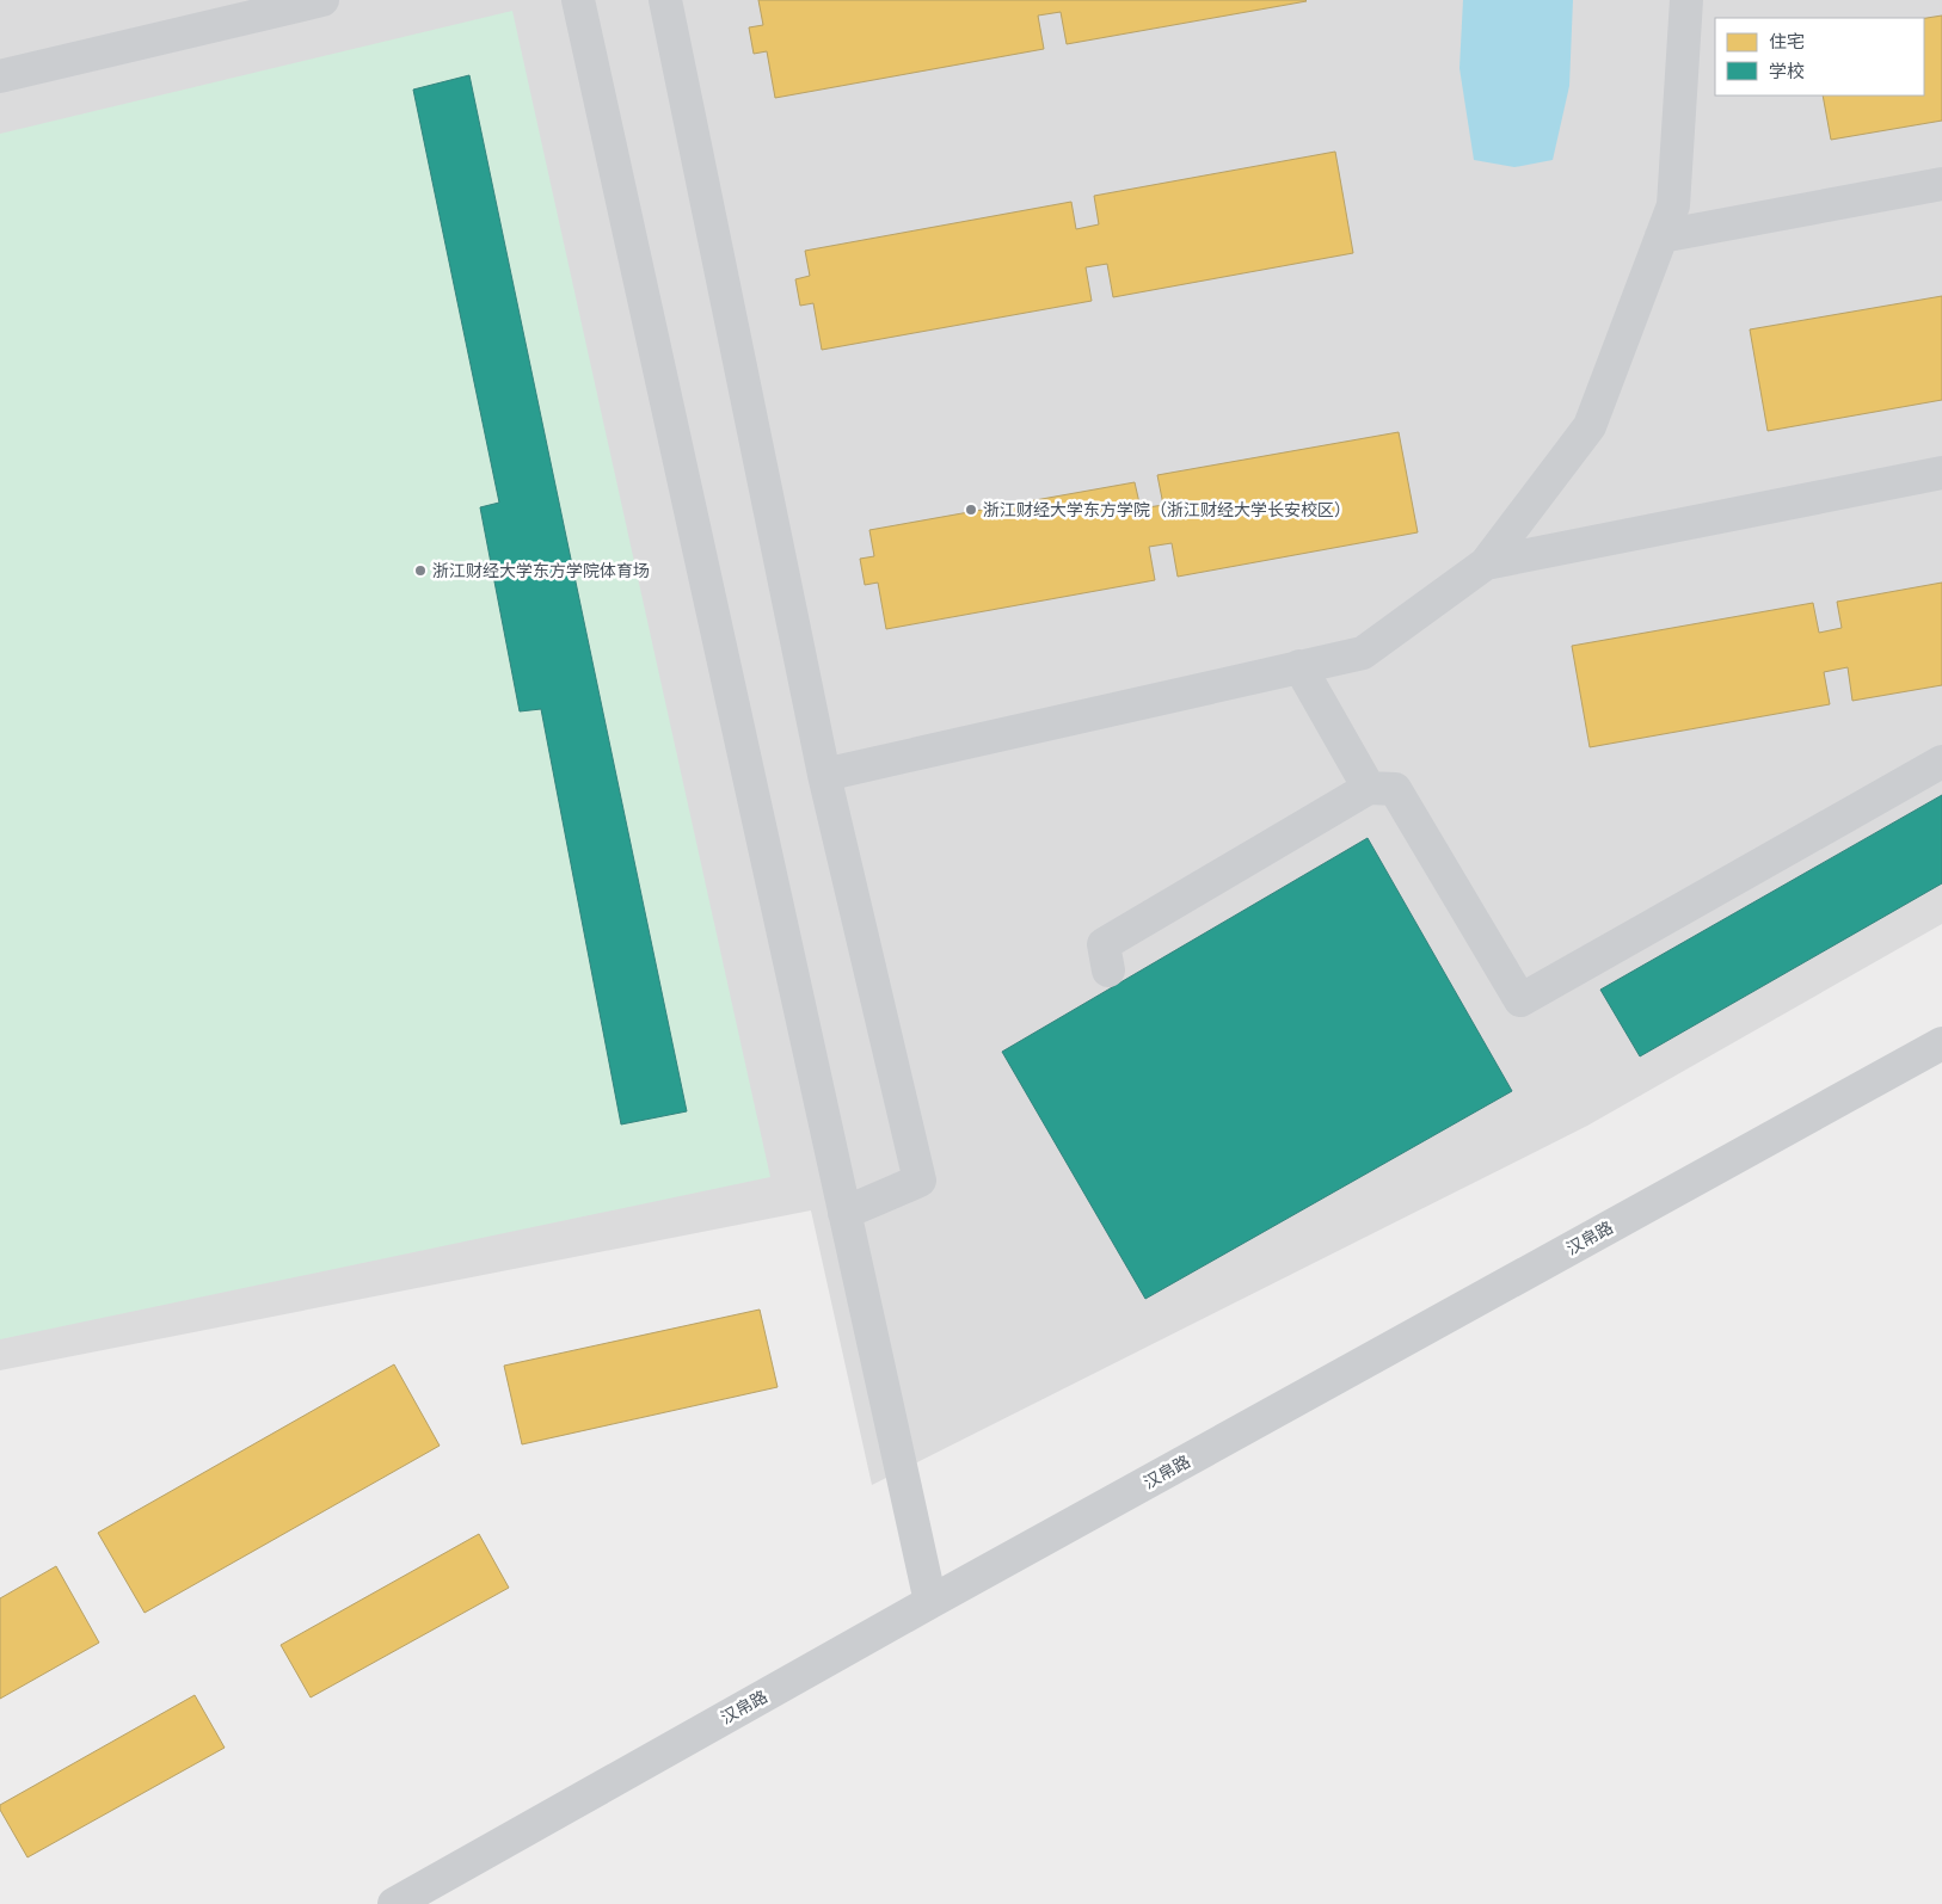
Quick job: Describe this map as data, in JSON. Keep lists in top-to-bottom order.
{
  "streets": {
    "street": ["汉帛路"]
  },
  "places": ["浙江财经大学东方学院（浙江财经大学长安校区）", "浙江财经大学东方学院体育场"],
  "legend": ["住宅", "学校"]
}
